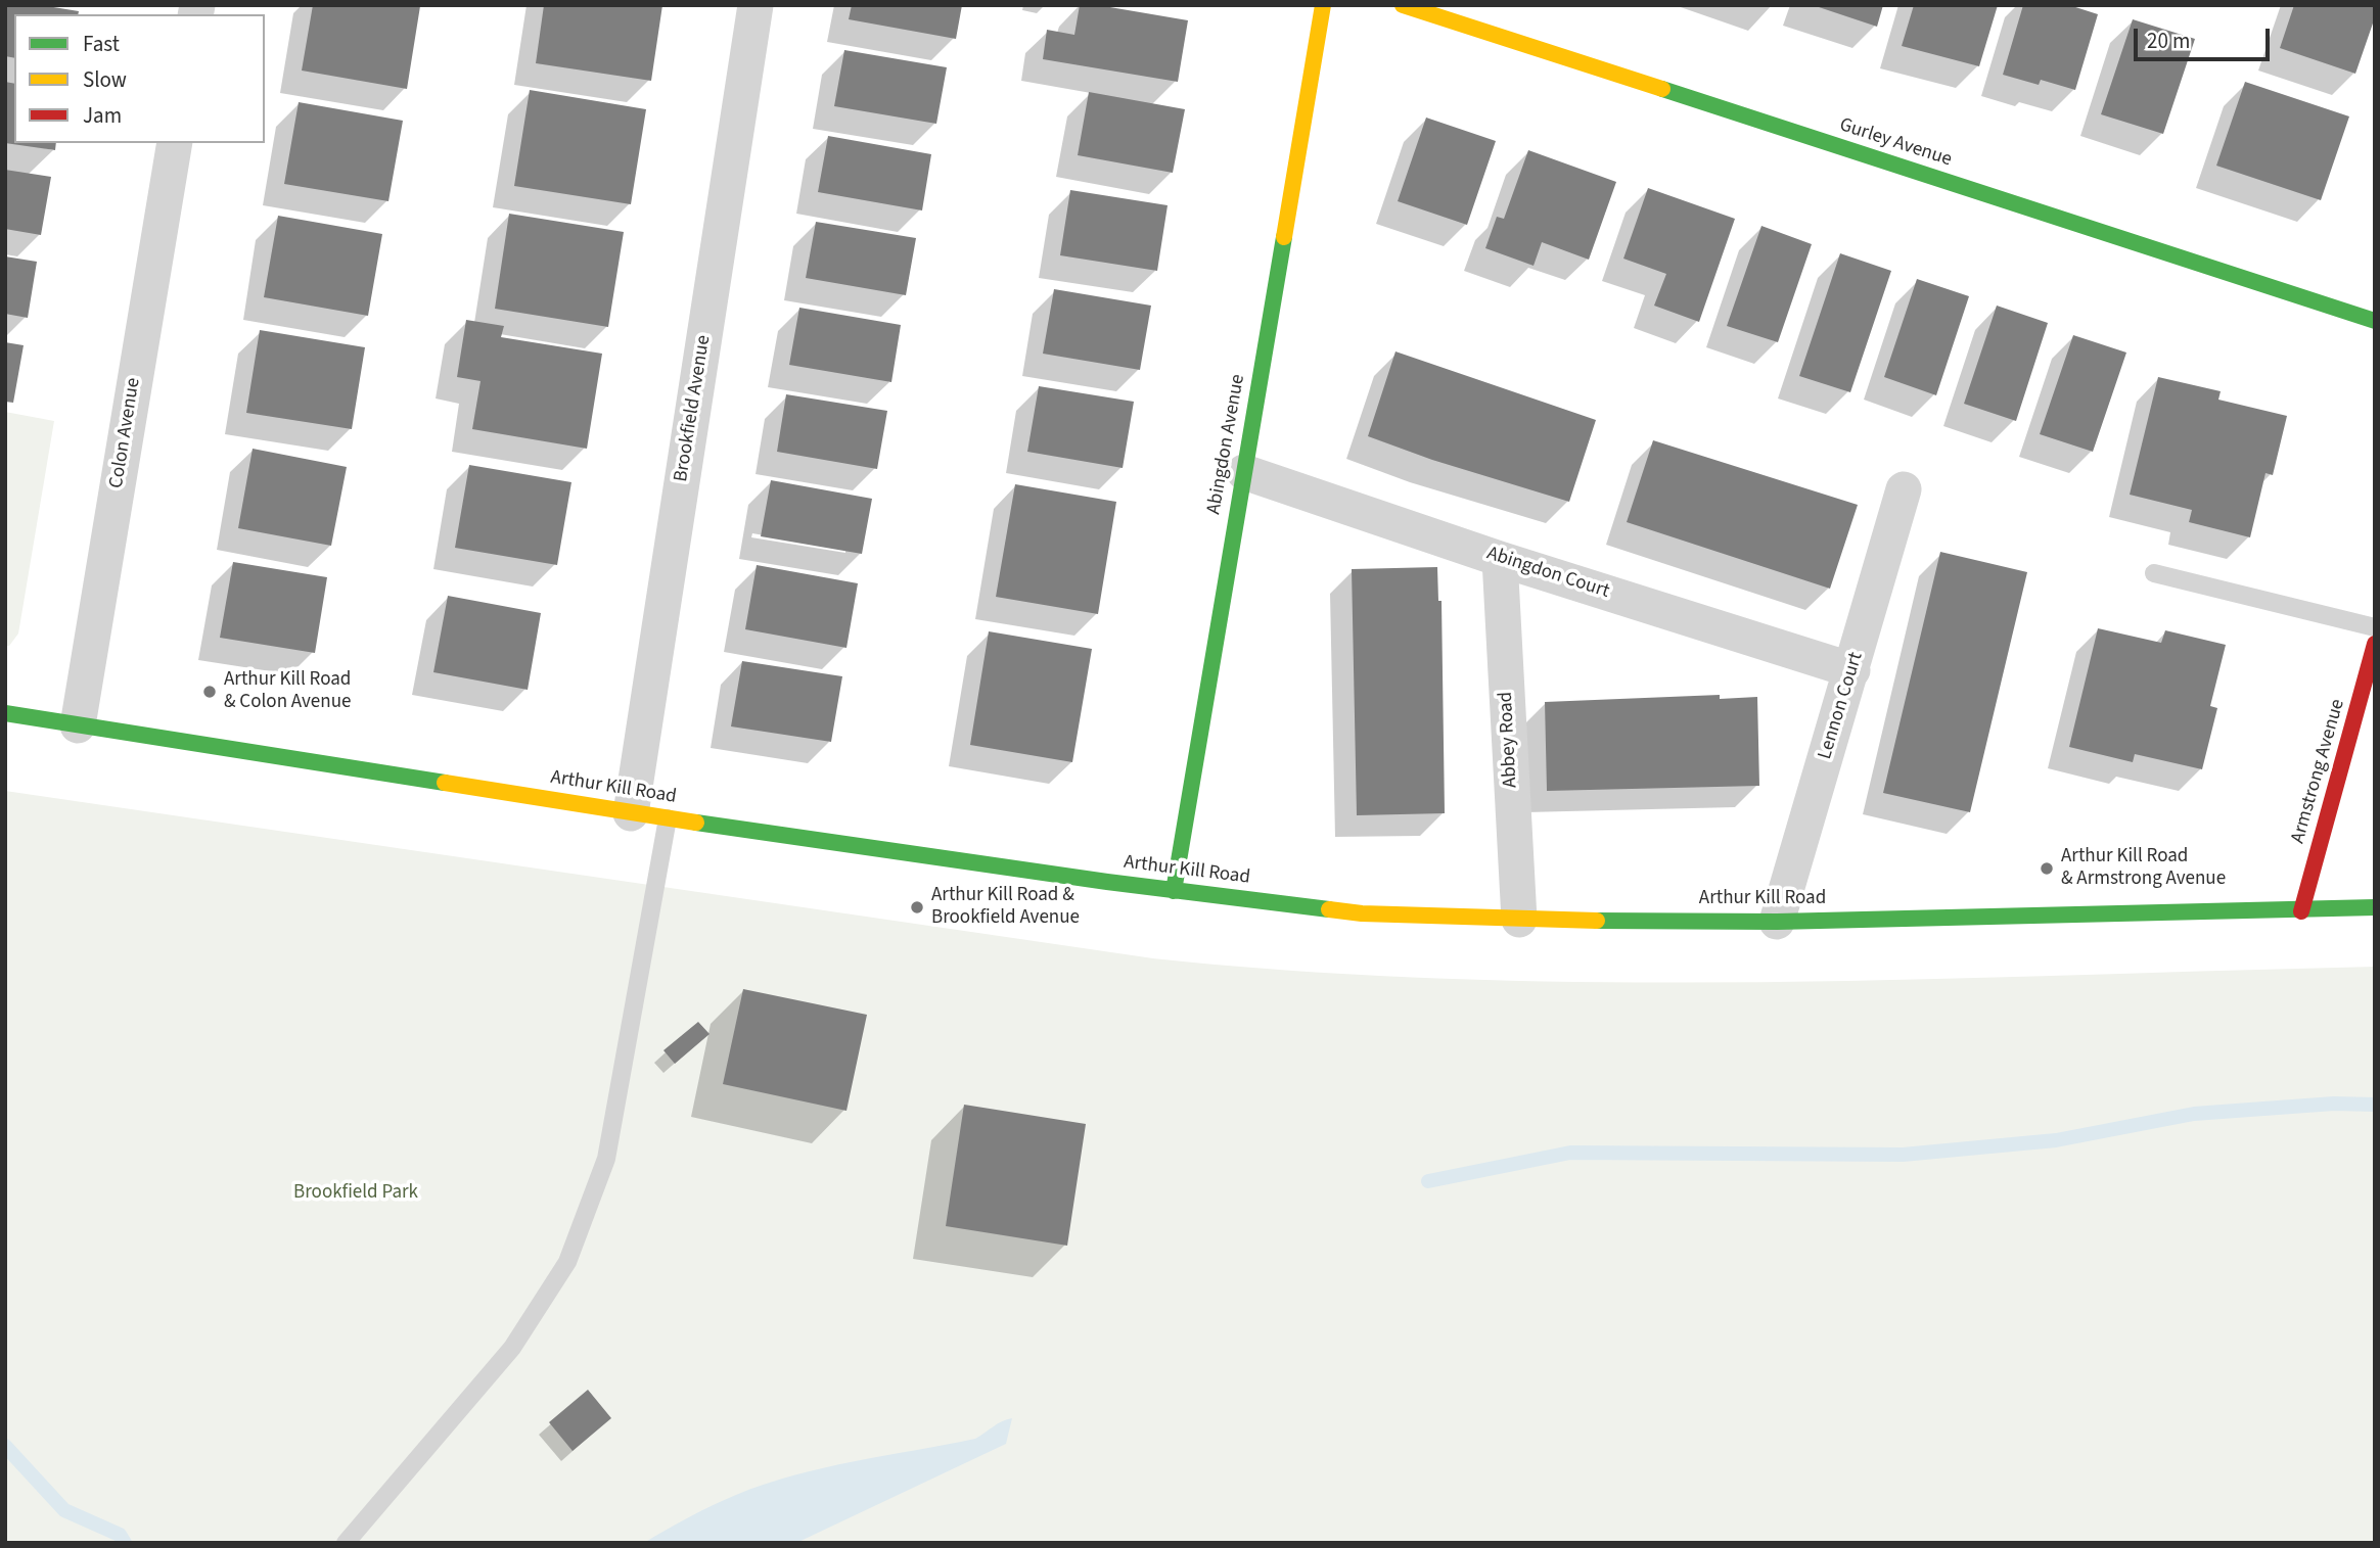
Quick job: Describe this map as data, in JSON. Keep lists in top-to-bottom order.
{
  "streets": {
    "street": [
      "Gurley Avenue",
      "Brookfield Avenue",
      "Colon Avenue",
      "Abingdon Avenue",
      "Abingdon Court",
      "Lennon Court",
      "Abbey Road",
      "Armstrong Avenue",
      "Arthur Kill Road"
    ]
  },
  "crossings": [
    ["Brookfield Avenue", "Arthur Kill Road"],
    ["Colon Avenue", "Arthur Kill Road"],
    ["Abingdon Avenue", "Abingdon Court"],
    ["Abingdon Avenue", "Arthur Kill Road"],
    ["Abingdon Court", "Lennon Court"],
    ["Abingdon Court", "Abbey Road"],
    ["Lennon Court", "Arthur Kill Road"],
    ["Abbey Road", "Arthur Kill Road"],
    ["Armstrong Avenue", "Arthur Kill Road"]
  ],
  "parks": ["Brookfield Park"],
  "places": ["Arthur Kill Road & Colon Avenue", "Arthur Kill Road & Armstrong Avenue", "Arthur Kill Road & Brookfield Avenue"],
  "legend": ["Fast", "Slow", "Jam"],
  "scale_bar": "20 m"
}
